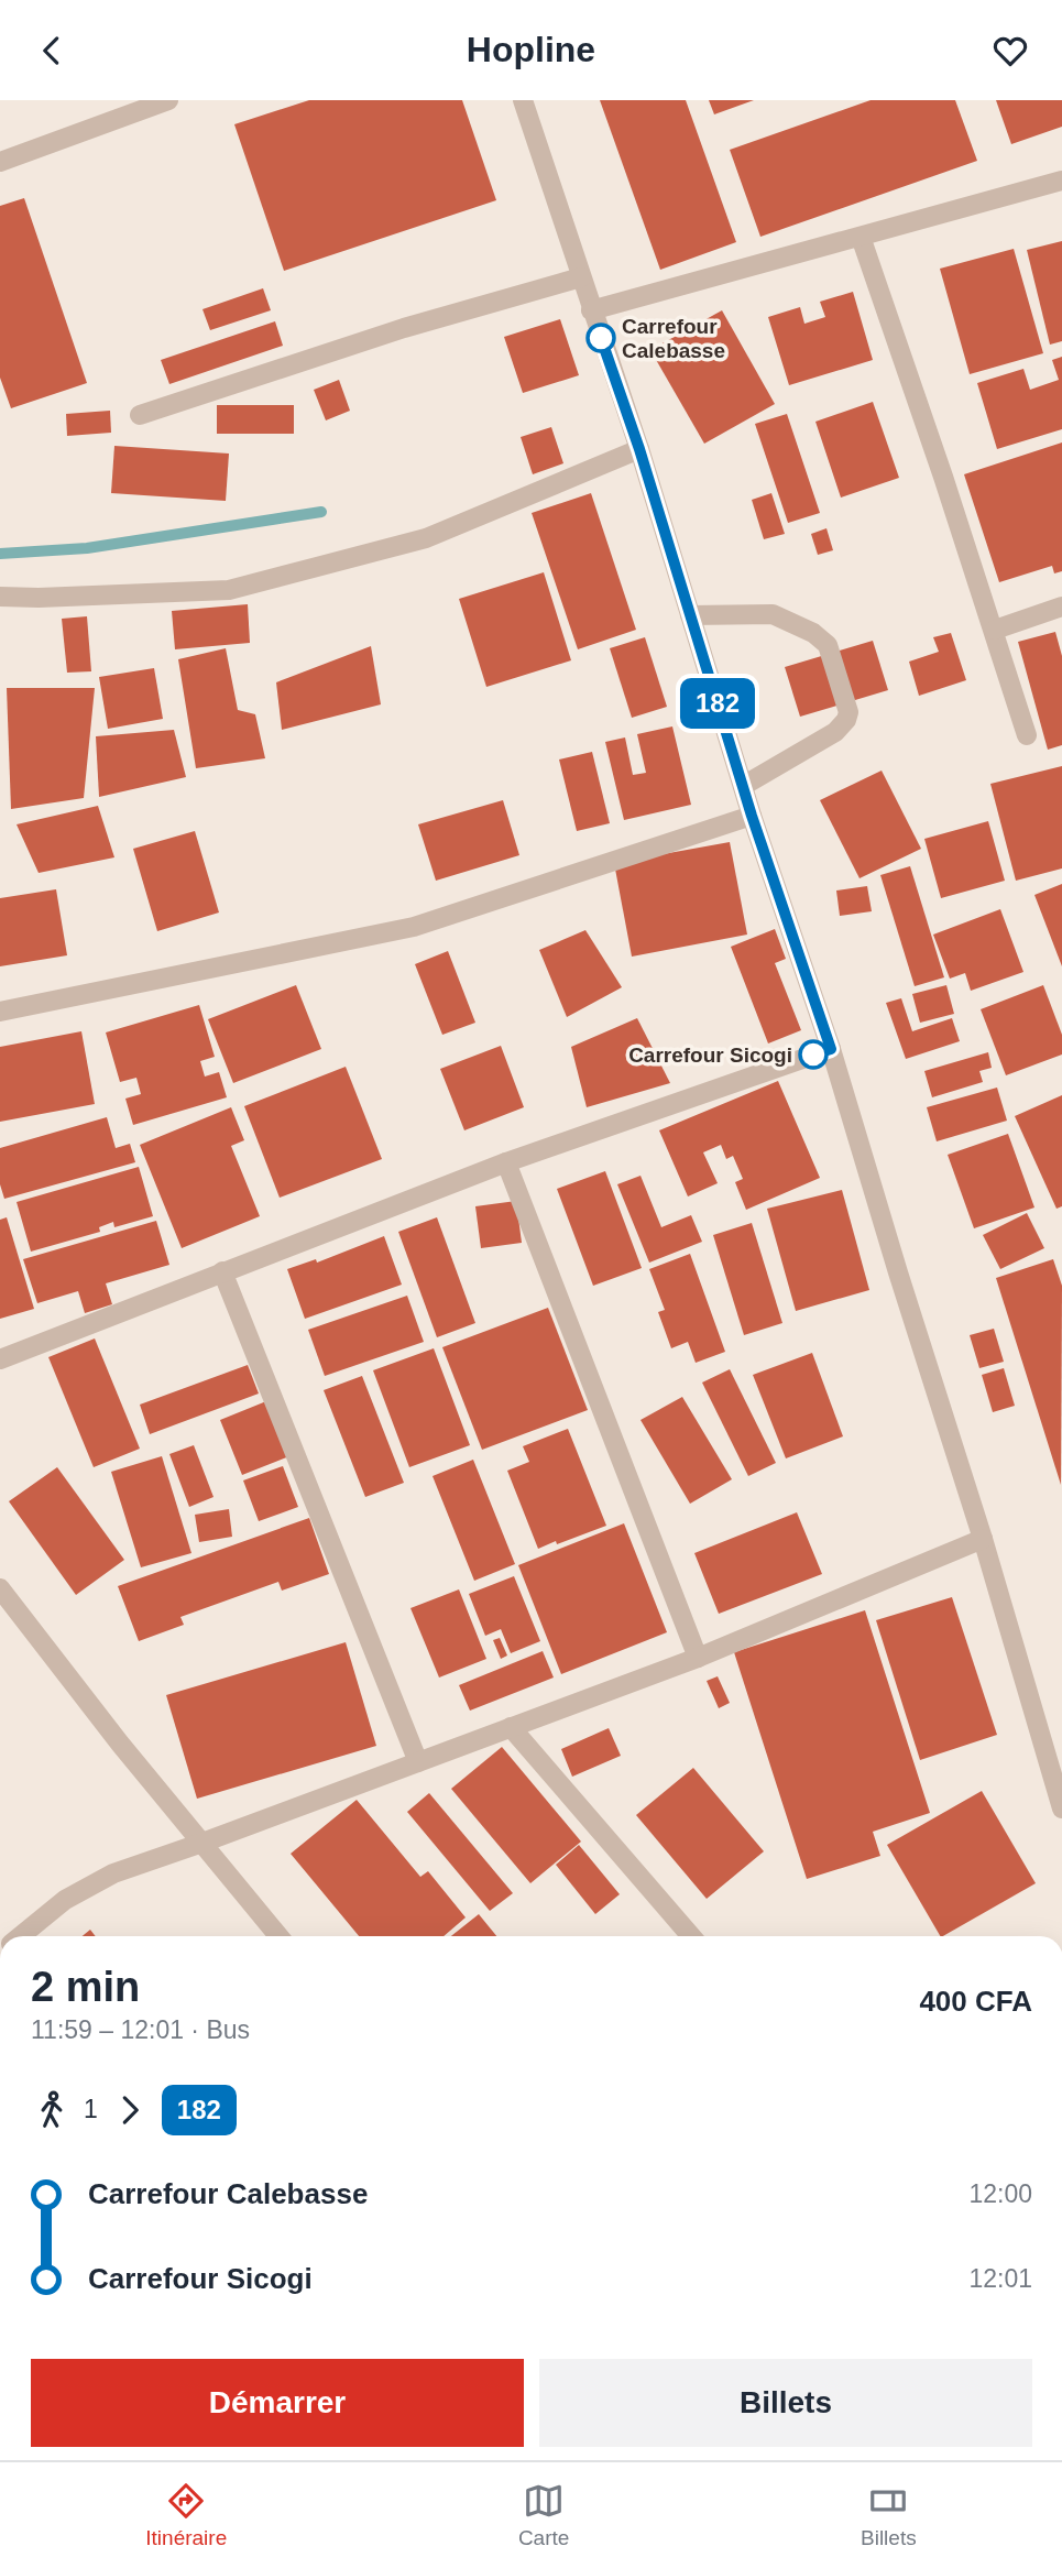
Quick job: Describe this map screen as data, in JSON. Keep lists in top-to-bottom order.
{
  "places": ["Carrefour Calebasse", "Carrefour Sicogi"],
  "lines": ["bus line 182"],
  "page": {
    "header": "Hopline",
    "on_map": "182",
    "heading": ["2 min", "11:59 – 12:01 · Bus", "400 CFA"],
    "legs": ["1", "182"],
    "list": [
      {
        "name": "Carrefour Calebasse",
        "value": "12:00"
      },
      {
        "name": "Carrefour Sicogi",
        "value": "12:01"
      }
    ],
    "buttons": ["Démarrer", "Billets"],
    "tabs": ["Itinéraire", "Carte", "Billets"]
  }
}
